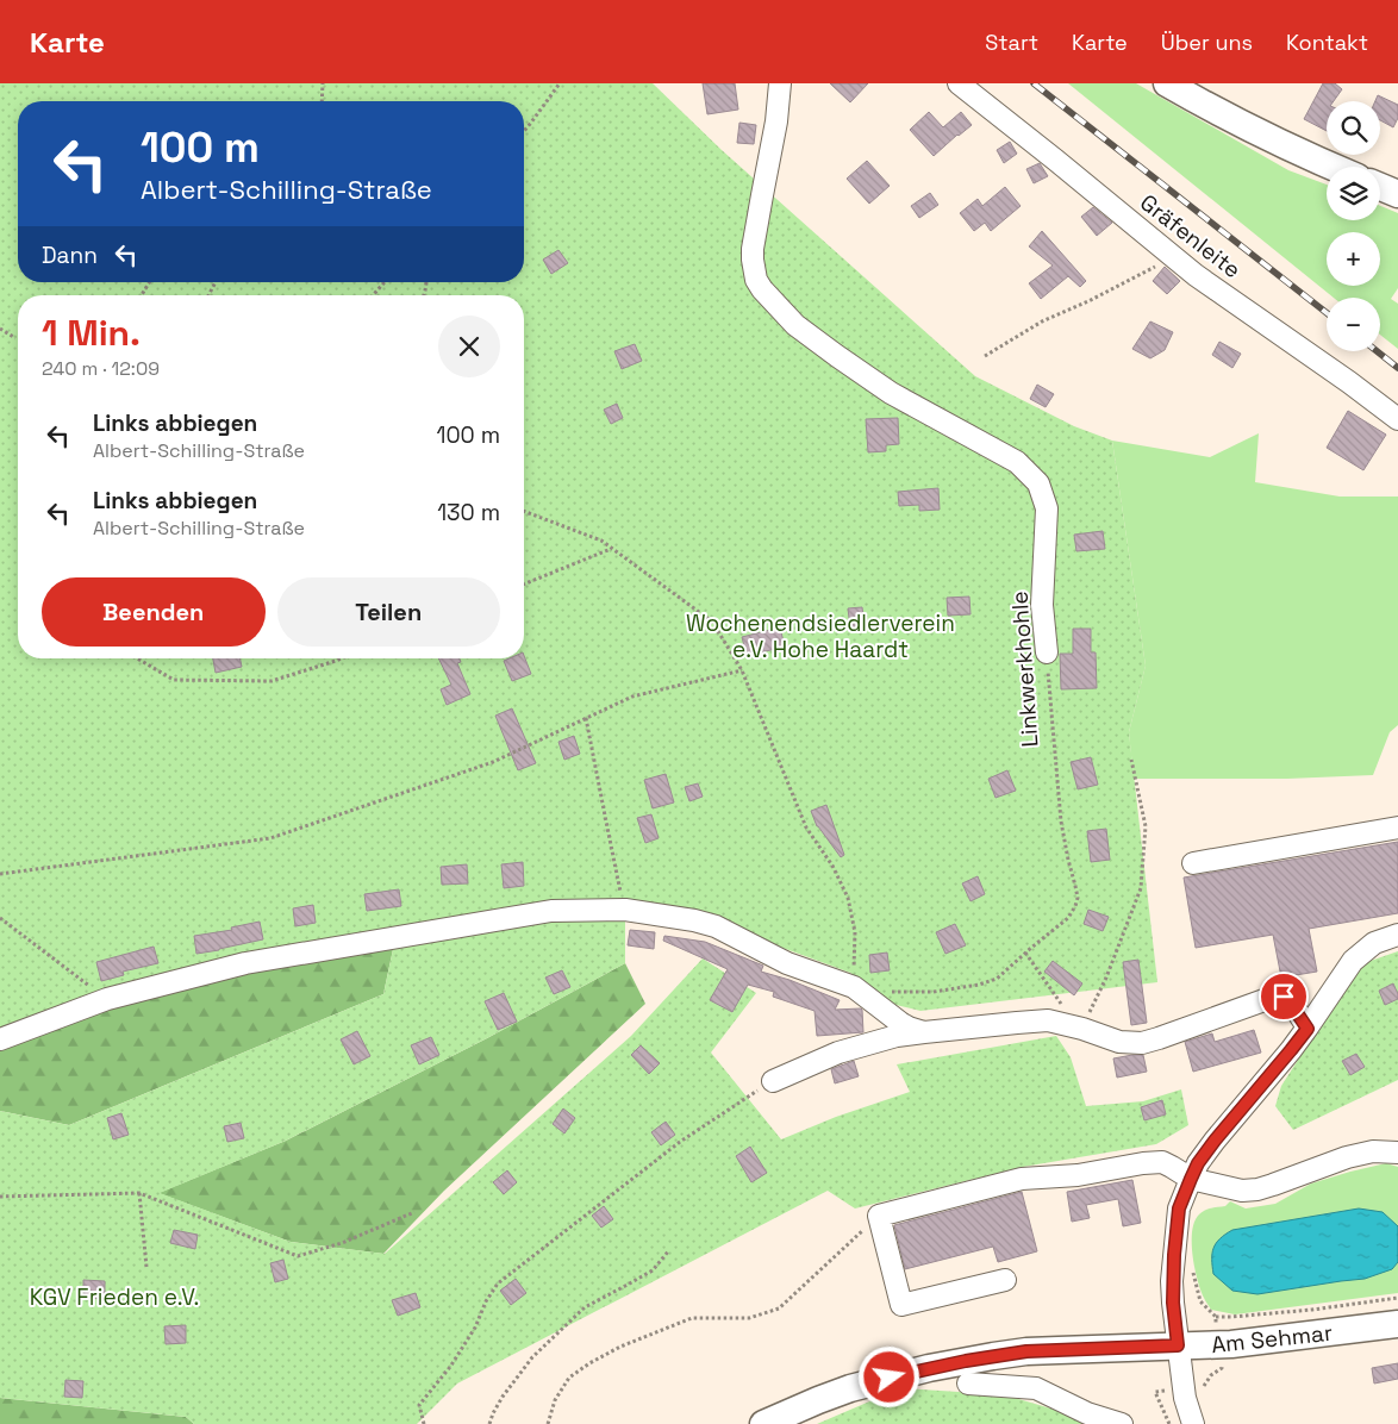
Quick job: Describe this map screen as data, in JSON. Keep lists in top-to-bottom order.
{
  "streets": {
    "main road": ["Am Sehmar"],
    "street": ["Gräfenleite", "Linkwerkhohle"]
  },
  "parks": ["Wochenendsiedlerverein e.V. Hohe Haardt", "KGV Frieden e.V."],
  "page": {
    "header": "Karte",
    "nav": [
      "Start",
      "Karte",
      "Über uns",
      "Kontakt"
    ],
    "map_buttons": ["+", "−"],
    "turn": ["100 m", "Albert-Schilling-Straße"],
    "then": "Dann",
    "heading": ["1 Min.", "240 m · 12:09"],
    "list": [
      {
        "name": "Links abbiegen",
        "note": "Albert-Schilling-Straße",
        "value": "100 m"
      },
      {
        "name": "Links abbiegen",
        "note": "Albert-Schilling-Straße",
        "value": "130 m"
      }
    ],
    "buttons": ["Beenden", "Teilen"]
  }
}
